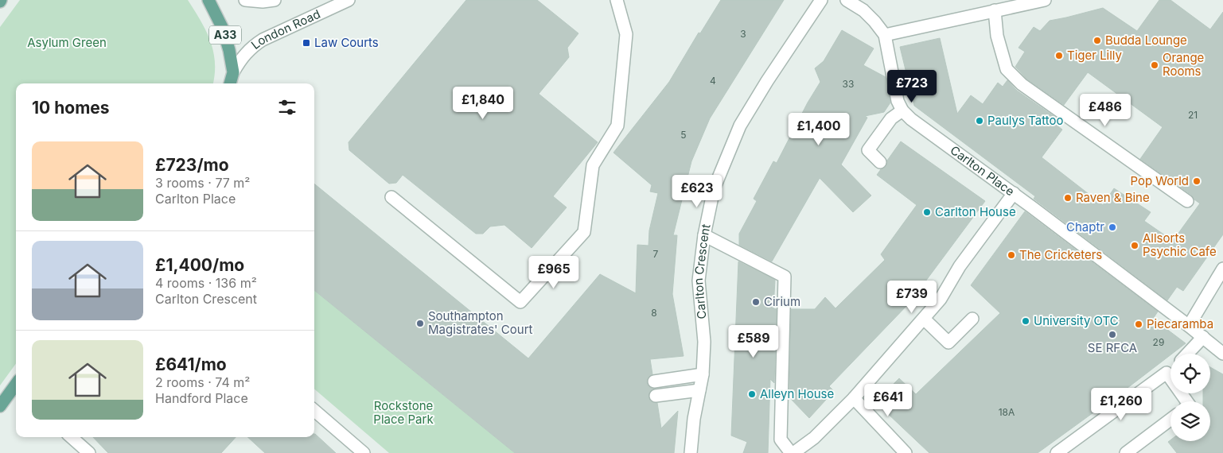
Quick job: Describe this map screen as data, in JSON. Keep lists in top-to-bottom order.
{
  "streets": {
    "main road": ["A33"],
    "street": ["London Road", "Carlton Place", "Carlton Crescent"]
  },
  "crossings": [
    ["London Road", "A33"]
  ],
  "parks": ["Asylum Green", "Rockstone Place Park"],
  "places": {
    "other": [
      "Budda Lounge",
      "Tiger Lilly",
      "Orange Rooms",
      "Paulys Tattoo",
      "Pop World",
      "Raven & Bine",
      "Carlton House",
      "Chaptr",
      "Allsorts Psychic Cafe",
      "The Cricketers",
      "Cirium",
      "University OTC",
      "Southampton Magistrates' Court",
      "Piecaramba",
      "SE RFCA",
      "Alleyn House"
    ],
    "transit": ["Law Courts"]
  },
  "house_numbers": [
    "3",
    "4",
    "33",
    "21",
    "5",
    "7",
    "8",
    "29",
    "18A"
  ],
  "page": {
    "price": [
      "£723",
      "£1,840",
      "£486",
      "£1,400",
      "£623",
      "£965",
      "£739",
      "£589",
      "£641",
      "£1,260"
    ],
    "heading": "10 homes",
    "list": [
      {
        "name": "£723/mo",
        "note": "3 rooms · 77 m² · Carlton Place"
      },
      {
        "name": "£1,400/mo",
        "note": "4 rooms · 136 m² · Carlton Crescent"
      },
      {
        "name": "£641/mo",
        "note": "2 rooms · 74 m² · Handford Place"
      }
    ]
  }
}
